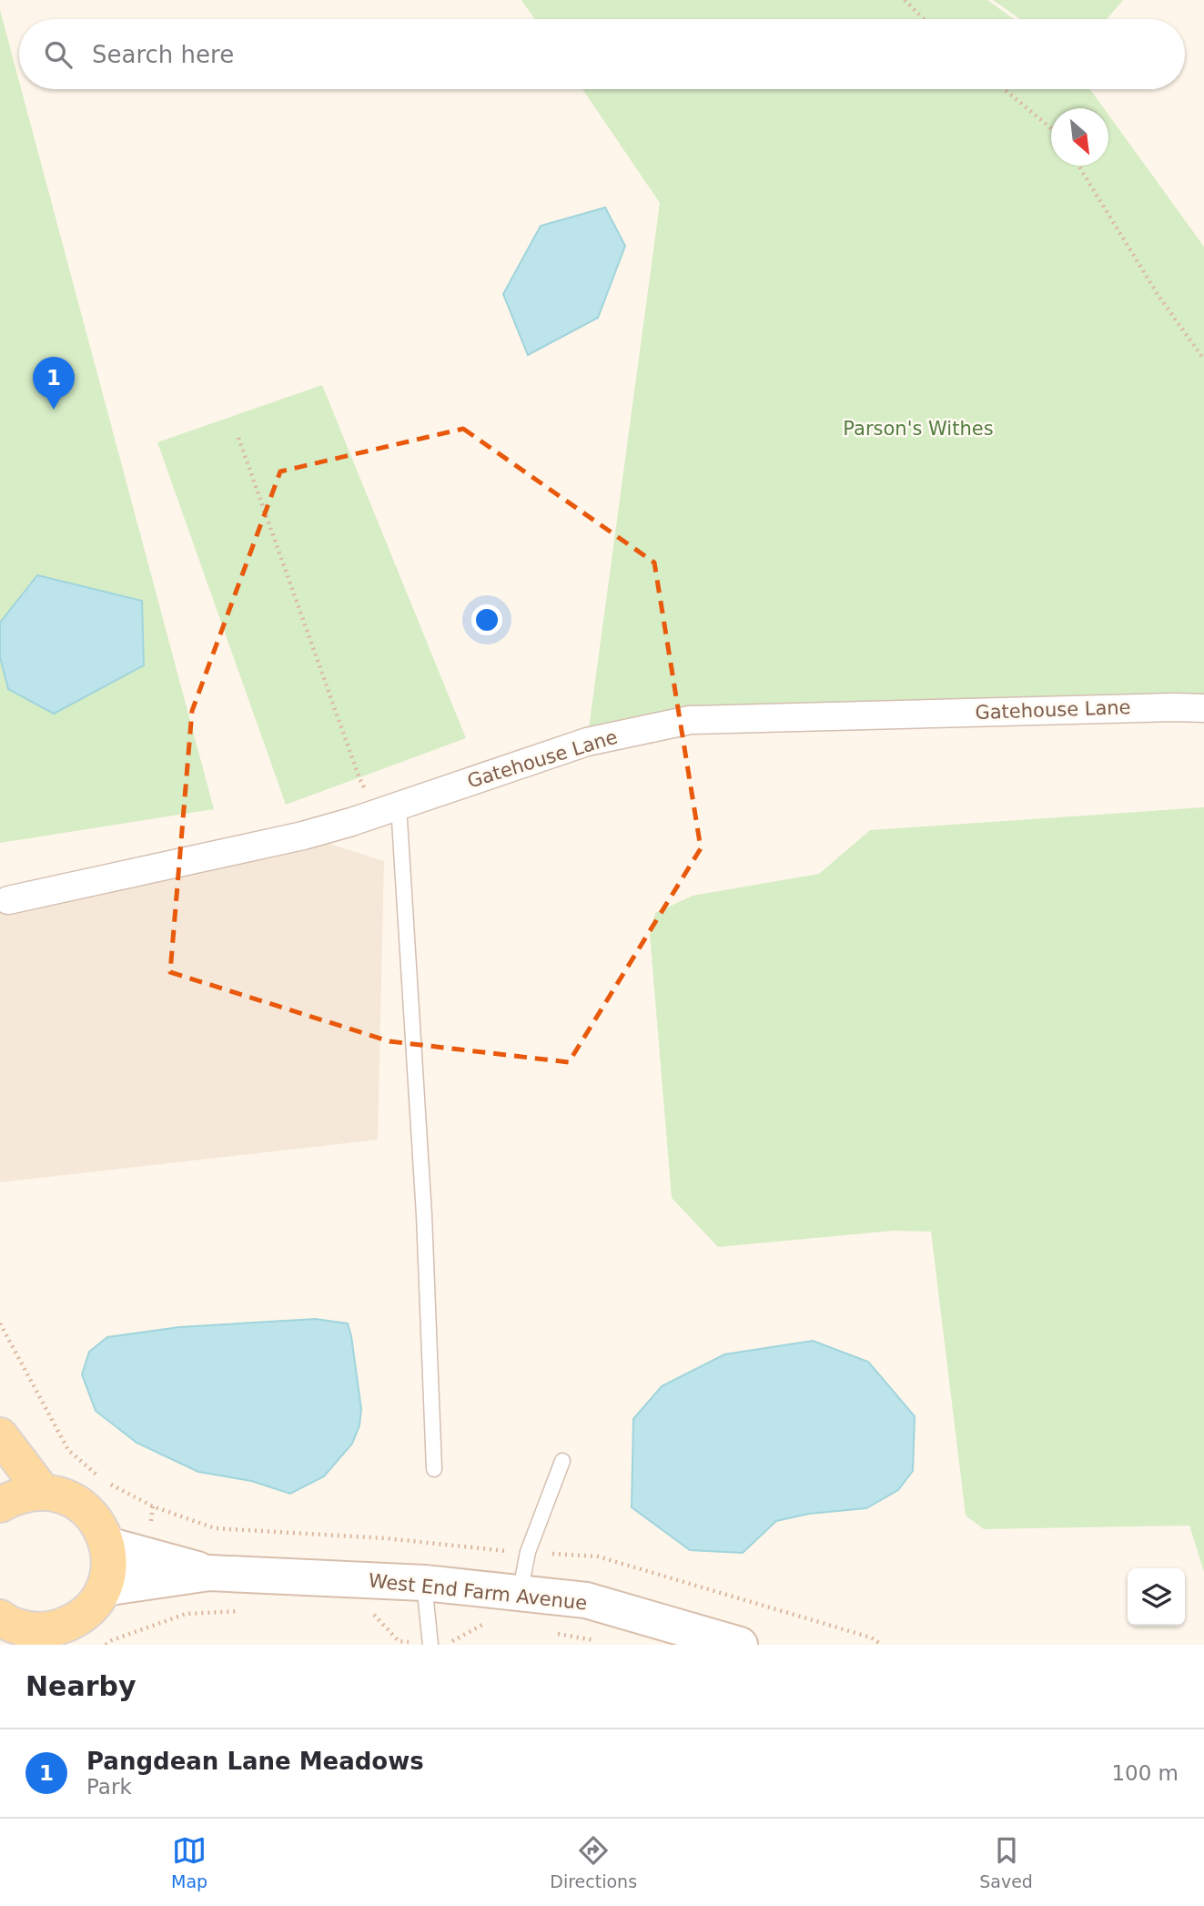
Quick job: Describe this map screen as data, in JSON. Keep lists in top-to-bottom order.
{
  "streets": {
    "street": ["Gatehouse Lane", "West End Farm Avenue"]
  },
  "parks": ["Parson's Withes"],
  "north": "bottom right",
  "page": {
    "search": "Search here",
    "pins": "1",
    "heading": "Nearby",
    "list": [
      {
        "mark": "1",
        "name": "Pangdean Lane Meadows",
        "note": "Park",
        "value": "100 m"
      }
    ],
    "nav": ["Map", "Directions", "Saved"]
  }
}
